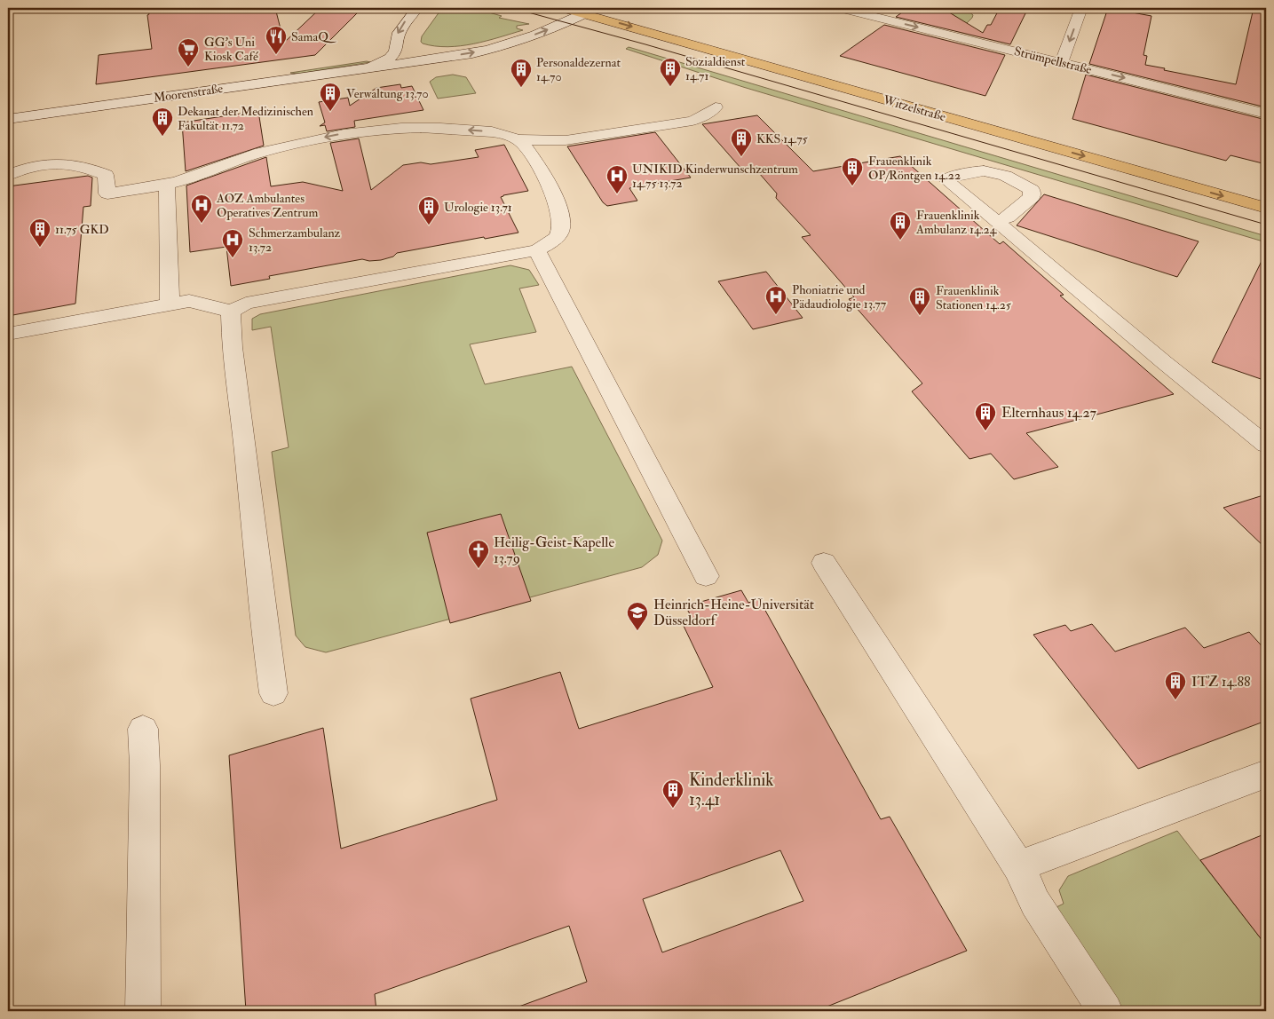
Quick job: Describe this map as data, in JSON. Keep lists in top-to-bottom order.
{
  "streets": {
    "main road": ["Witzelstraße"],
    "street": ["Strümpellstraße", "Moorenstraße"]
  },
  "crossings": [
    ["Moorenstraße", "Witzelstraße"]
  ],
  "one_way": ["Strümpellstraße"],
  "places": {
    "restaurant": ["SamaQ"],
    "supermarket": ["GG's Uni Kiosk Café"],
    "building": [
      "Sozialdienst 14.71",
      "Personaldezernat 14.70",
      "Verwaltung 13.70",
      "Dekanat der Medizinischen Fakultät 11.72",
      "KKS 14.75",
      "Frauenklinik OP/Röntgen 14.22",
      "Urologie 13.71",
      "Frauenklinik Ambulanz 14.24",
      "11.75 GKD",
      "Frauenklinik Stationen 14.25",
      "Elternhaus 14.27",
      "ITZ 14.88",
      "Kinderklinik 13.41"
    ],
    "hospital": [
      "UNIKID Kinderwunschzentrum 14.75 13.72",
      "AOZ Ambulantes Operatives Zentrum",
      "Schmerzambulanz 13.72",
      "Phoniatrie und Pädaudiologie 13.77"
    ],
    "church": ["Heilig-Geist-Kapelle 13.79"],
    "school or university": ["Heinrich-Heine-Universität Düsseldorf"]
  }
}
